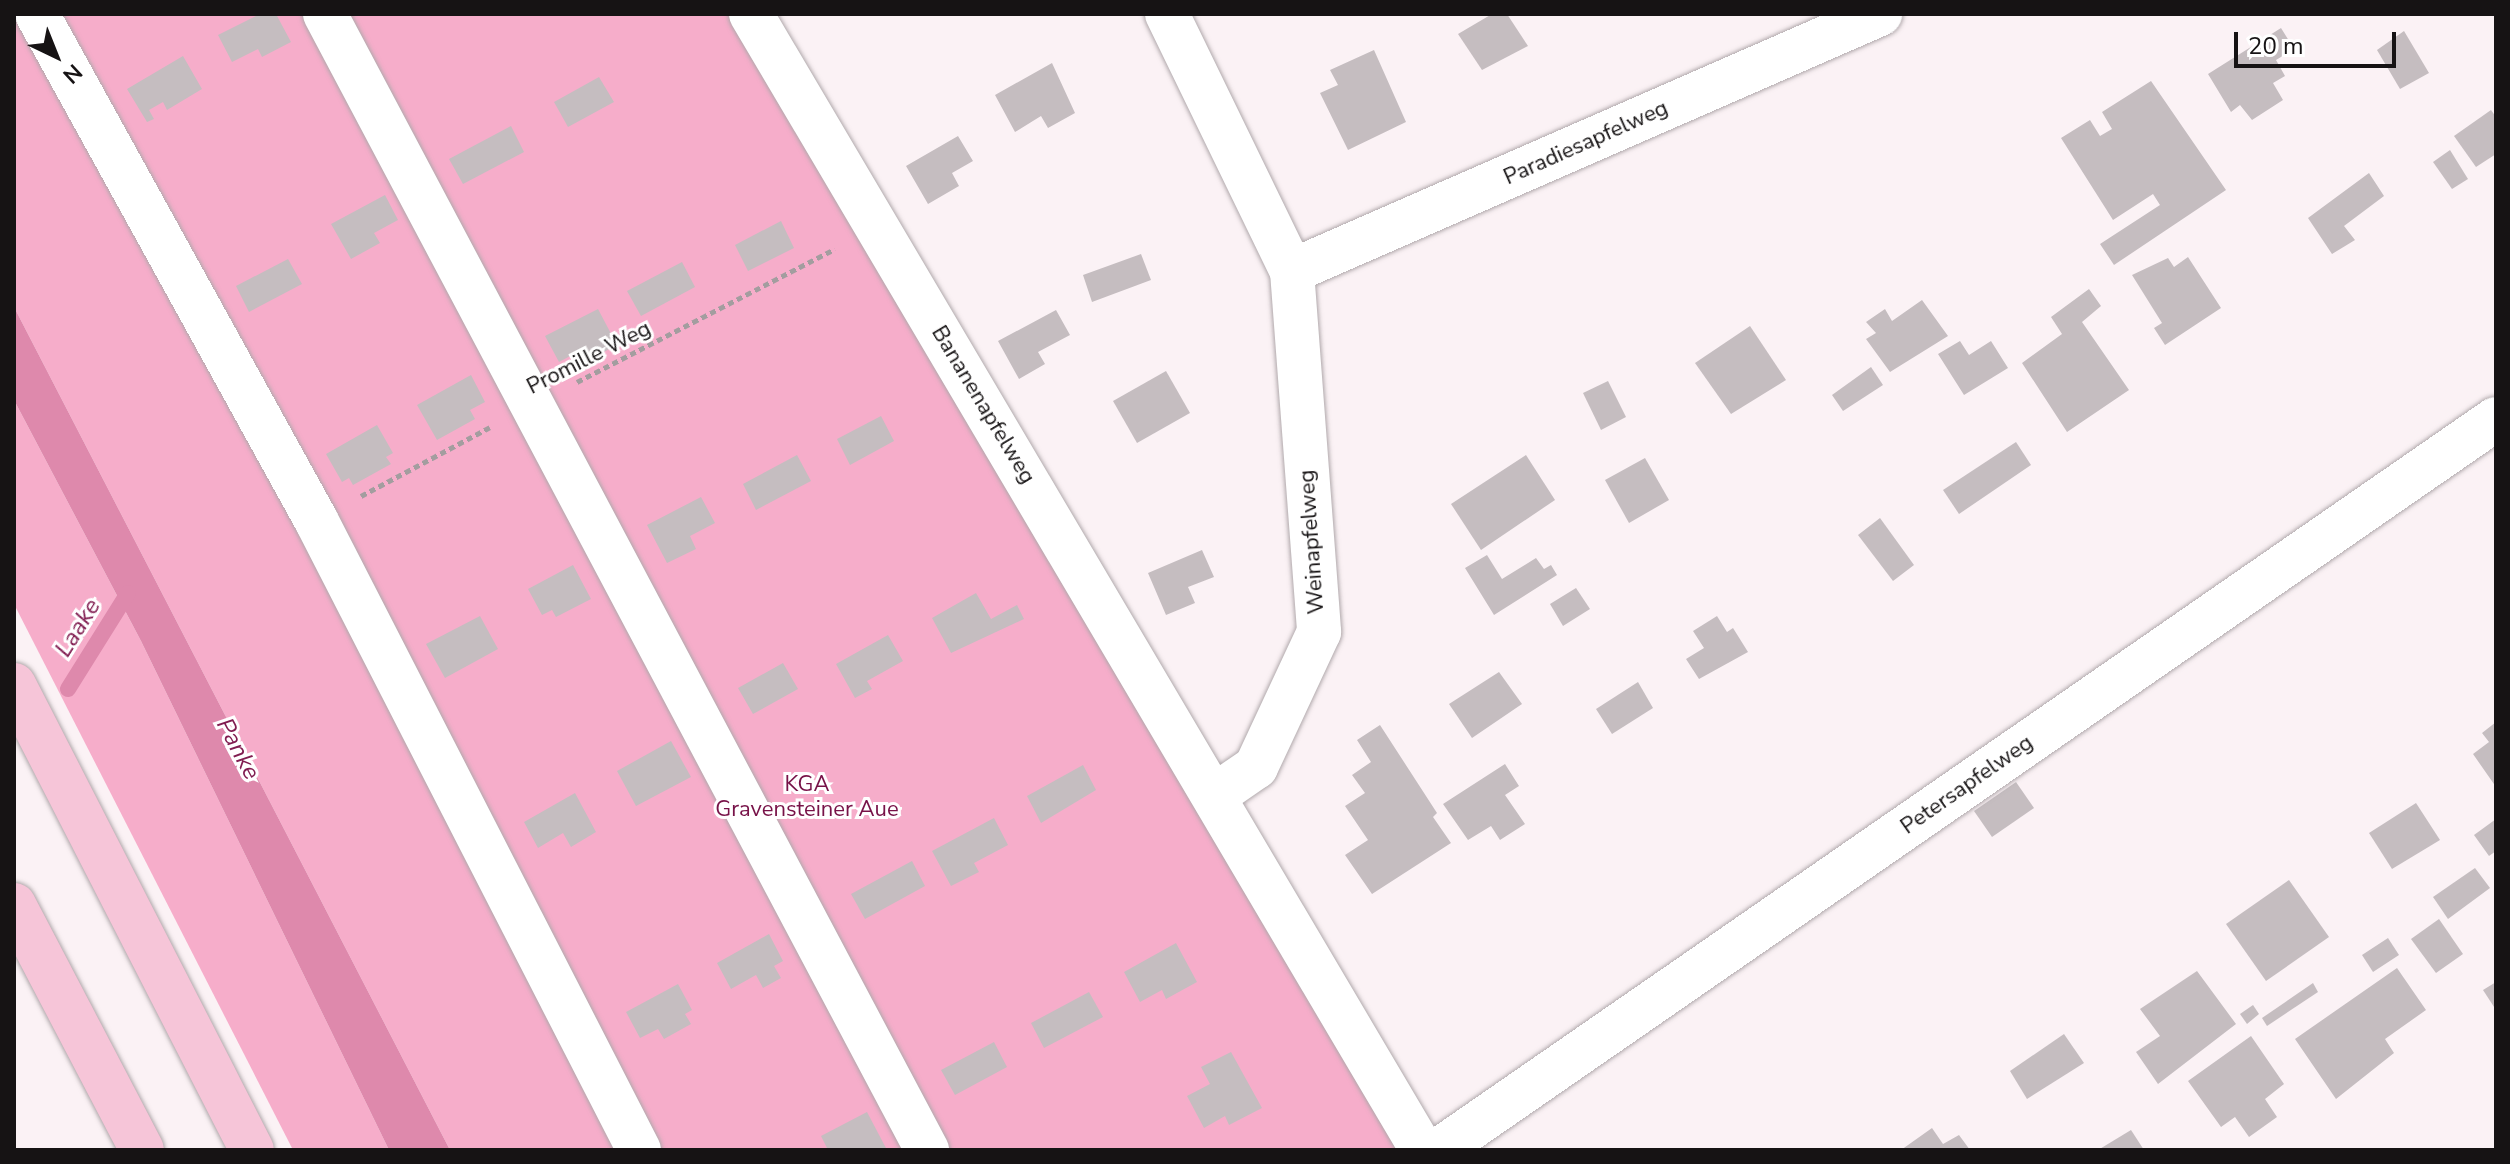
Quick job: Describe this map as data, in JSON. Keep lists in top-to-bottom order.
{
  "streets": {
    "lane": [
      "Paradiesapfelweg",
      "Bananenapfelweg",
      "Weinapfelweg",
      "Petersapfelweg"
    ],
    "path": ["Promille Weg"]
  },
  "crossings": [
    ["Paradiesapfelweg", "Weinapfelweg"],
    ["Promille Weg", "Bananenapfelweg"],
    ["Bananenapfelweg", "Weinapfelweg"]
  ],
  "water": ["Laake", "Panke"],
  "parks": ["KGA Gravensteiner Aue"],
  "scale_bar": "20 m",
  "north": "bottom right"
}
